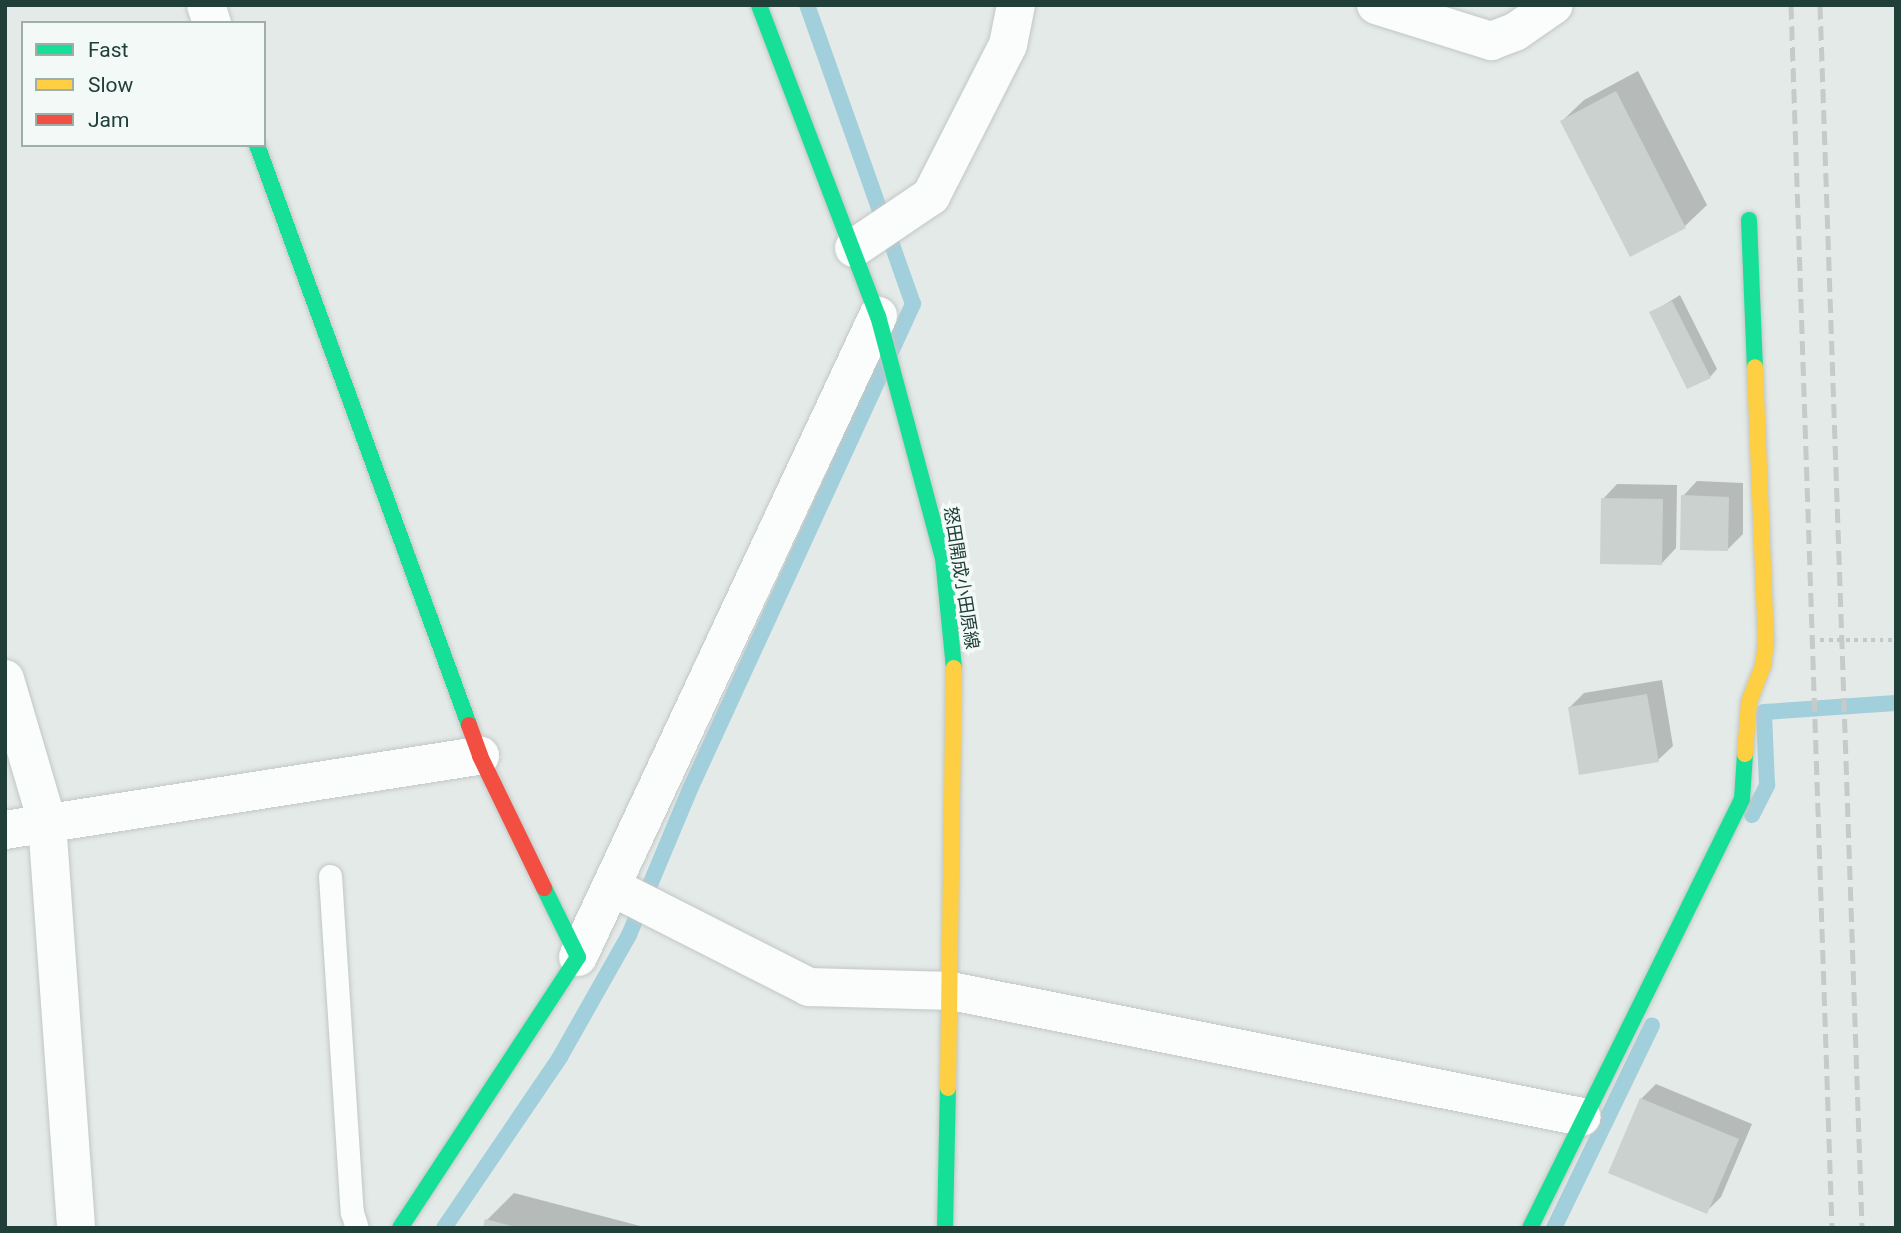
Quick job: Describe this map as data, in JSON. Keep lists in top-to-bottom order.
{
  "streets": {
    "street": ["怒田開成小田原線"]
  },
  "legend": ["Fast", "Slow", "Jam"]
}
